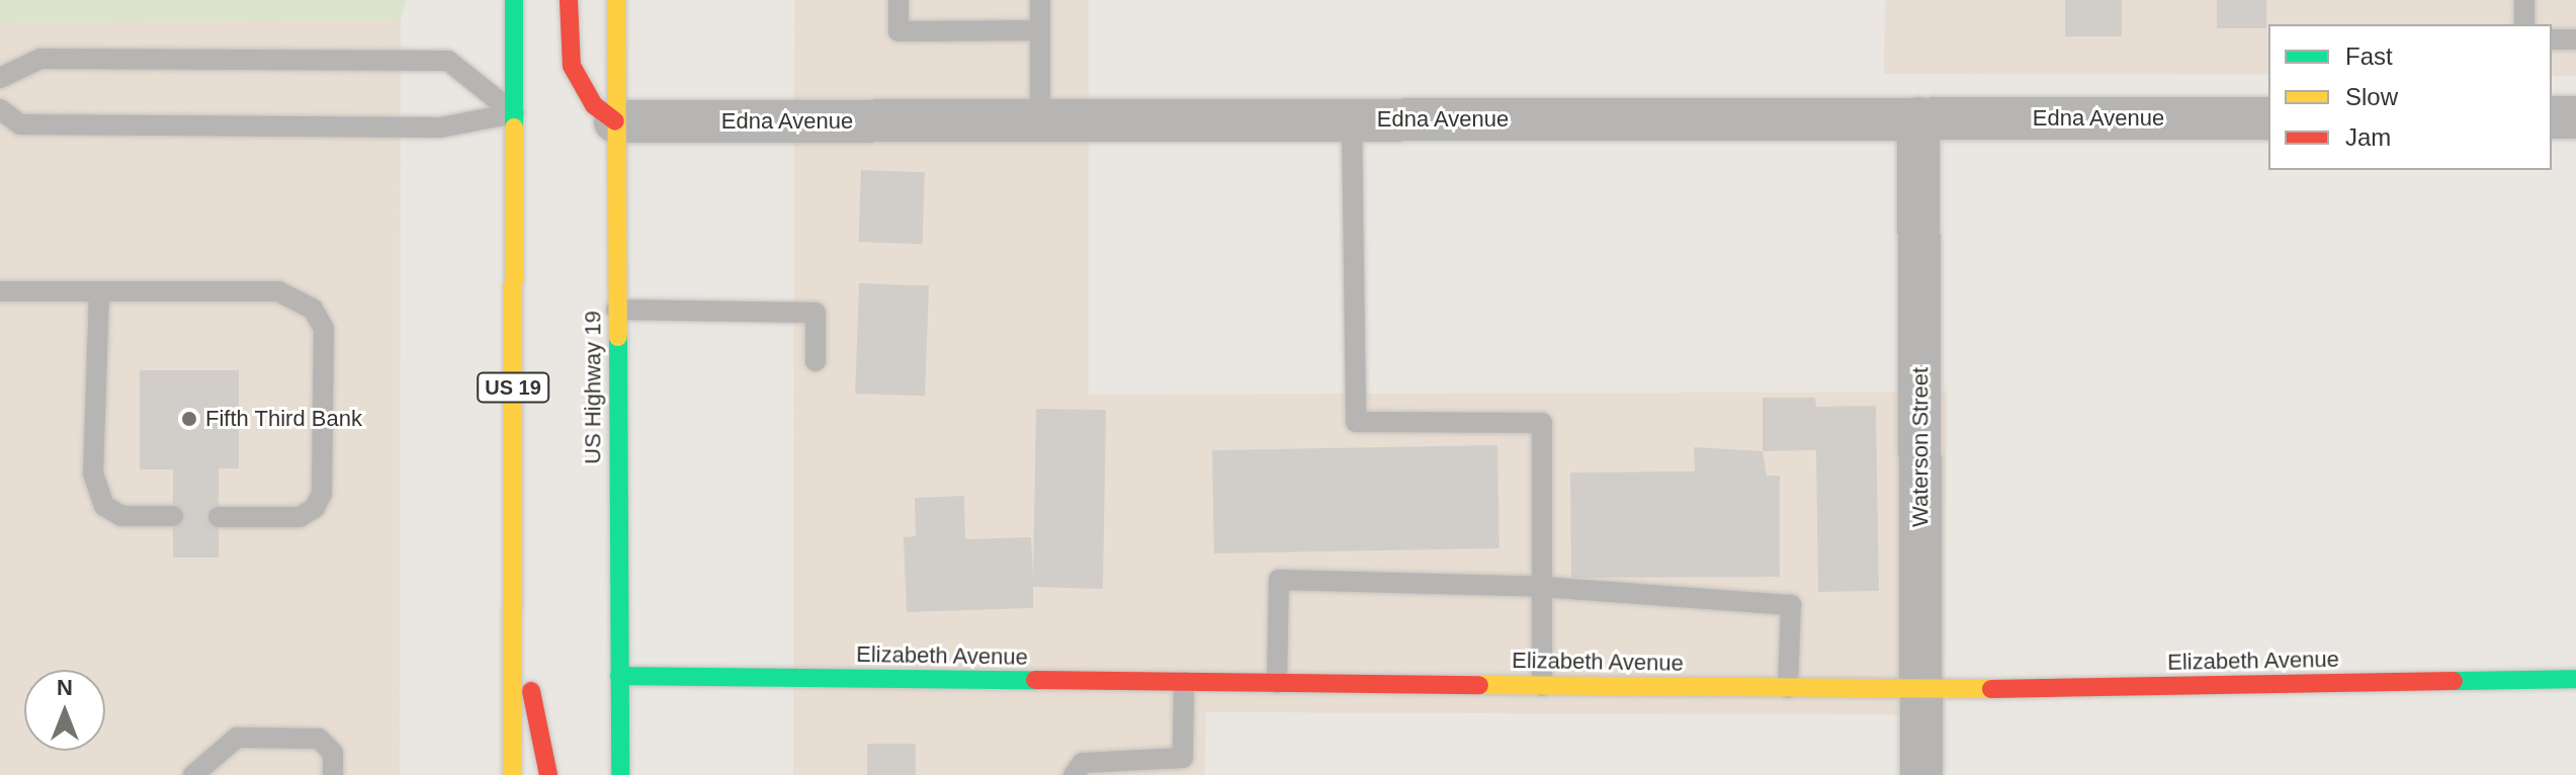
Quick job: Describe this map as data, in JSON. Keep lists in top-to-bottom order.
{
  "streets": {
    "main road": ["US 19", "US Highway 19", "Elizabeth Avenue"],
    "street": ["Edna Avenue", "Waterson Street"]
  },
  "crossings": [
    ["Edna Avenue", "US Highway 19"],
    ["Edna Avenue", "Waterson Street"],
    ["US Highway 19", "Elizabeth Avenue"],
    ["Waterson Street", "Elizabeth Avenue"]
  ],
  "places": ["Fifth Third Bank"],
  "legend": ["Fast", "Slow", "Jam"],
  "north": "top"
}
